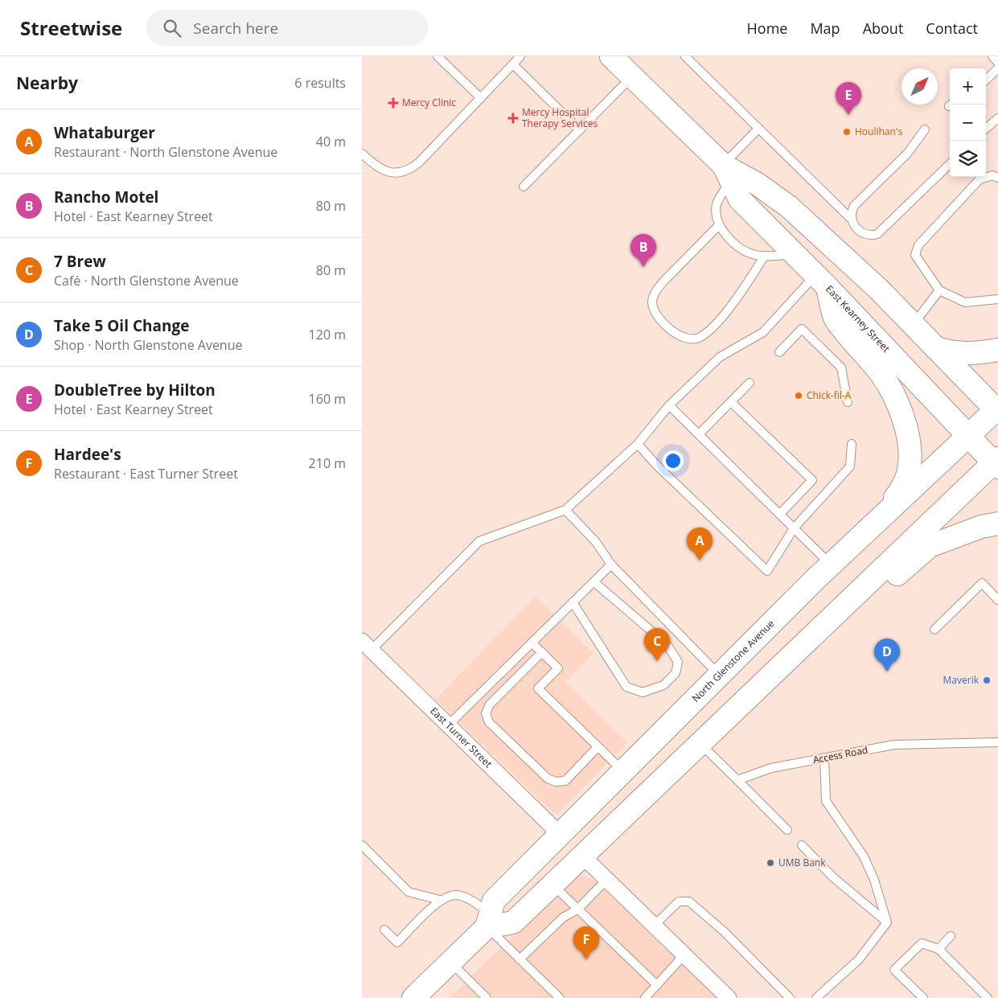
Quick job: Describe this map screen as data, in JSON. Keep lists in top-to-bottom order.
{
  "streets": {
    "main road": ["East Kearney Street", "North Glenstone Avenue"],
    "street": ["East Turner Street"],
    "lane": ["Access Road"]
  },
  "crossings": [
    ["East Kearney Street", "North Glenstone Avenue"],
    ["North Glenstone Avenue", "East Turner Street"]
  ],
  "places": {
    "health": ["Mercy Clinic", "Mercy Hospital Therapy Services"],
    "other": [
      "Houlihan's",
      "Chick-fil-A",
      "Maverik",
      "UMB Bank"
    ]
  },
  "north": "top right",
  "page": {
    "header": "Streetwise",
    "search": "Search here",
    "nav": [
      "Home",
      "Map",
      "About",
      "Contact"
    ],
    "heading": ["Nearby", "6 results"],
    "map_buttons": ["+", "−"],
    "pins": [
      "E",
      "B",
      "A",
      "C",
      "D",
      "F"
    ],
    "list": [
      {
        "mark": "A",
        "name": "Whataburger",
        "note": "Restaurant · North Glenstone Avenue",
        "value": "40 m"
      },
      {
        "mark": "B",
        "name": "Rancho Motel",
        "note": "Hotel · East Kearney Street",
        "value": "80 m"
      },
      {
        "mark": "C",
        "name": "7 Brew",
        "note": "Café · North Glenstone Avenue",
        "value": "80 m"
      },
      {
        "mark": "D",
        "name": "Take 5 Oil Change",
        "note": "Shop · North Glenstone Avenue",
        "value": "120 m"
      },
      {
        "mark": "E",
        "name": "DoubleTree by Hilton",
        "note": "Hotel · East Kearney Street",
        "value": "160 m"
      },
      {
        "mark": "F",
        "name": "Hardee's",
        "note": "Restaurant · East Turner Street",
        "value": "210 m"
      }
    ]
  }
}
